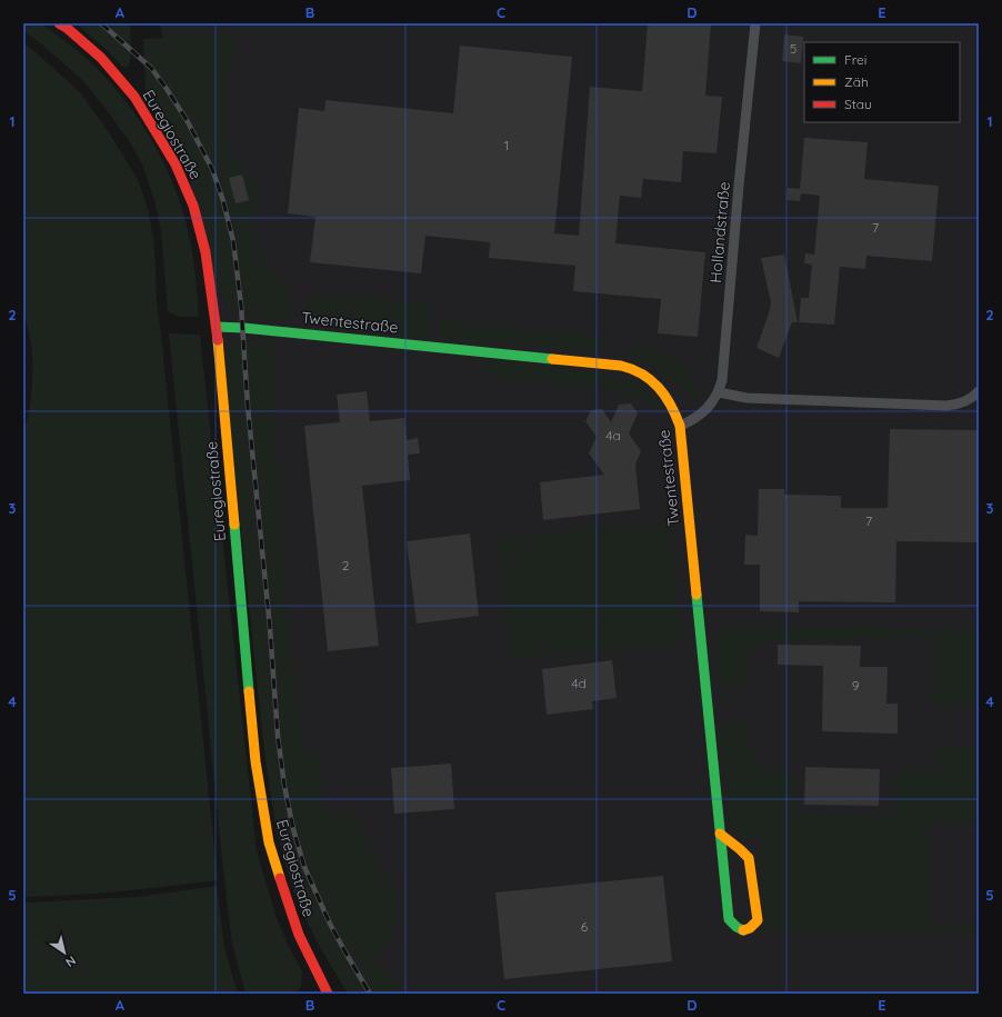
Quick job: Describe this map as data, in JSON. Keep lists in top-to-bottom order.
{
  "streets": {
    "street": ["Euregiostraße", "Hollandstraße", "Twentestraße"]
  },
  "crossings": [
    ["Euregiostraße", "Twentestraße"],
    ["Hollandstraße", "Twentestraße"]
  ],
  "house_numbers": [
    "5",
    "1",
    "7",
    "4a",
    "7",
    "2",
    "4d",
    "9",
    "6"
  ],
  "legend": ["Frei", "Zäh", "Stau"],
  "north": "bottom right",
  "grid": {
    "columns": [
      "A",
      "B",
      "C",
      "D",
      "E"
    ],
    "rows": [
      "1",
      "2",
      "3",
      "4",
      "5"
    ]
  }
}
